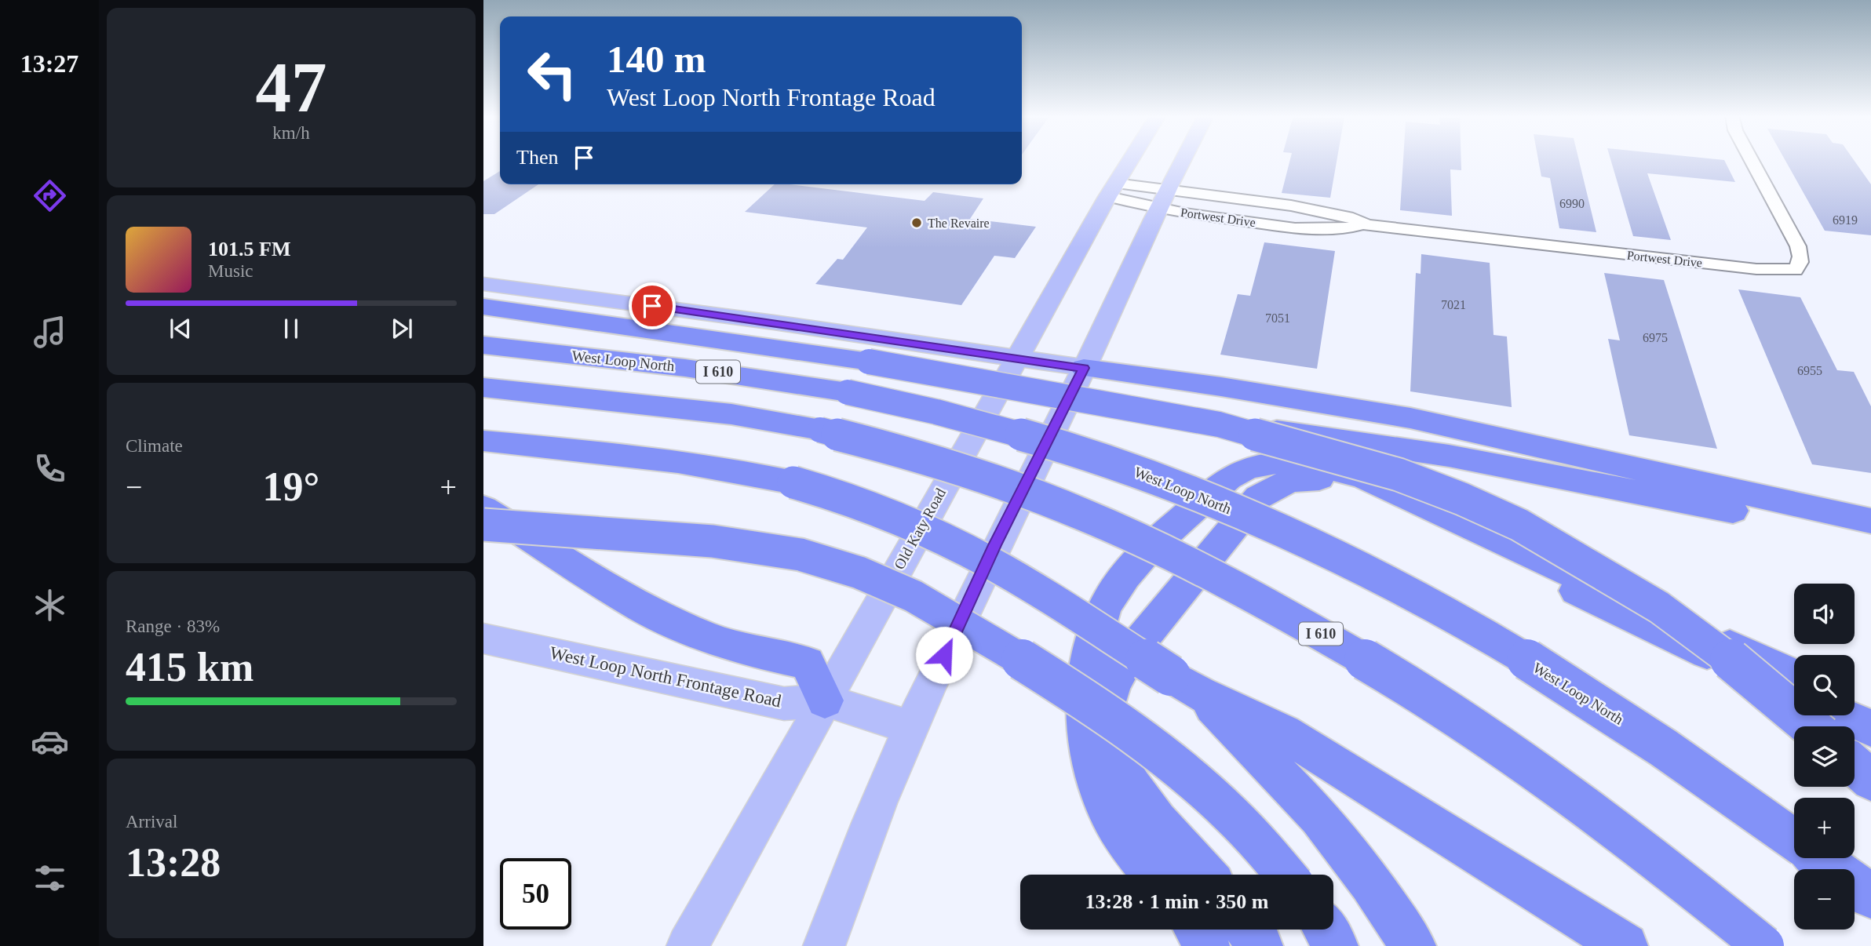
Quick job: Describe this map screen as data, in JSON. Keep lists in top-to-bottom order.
{
  "streets": {
    "highway": ["West Loop North", "I 610"],
    "main road": ["Old Katy Road", "West Loop North Frontage Road"],
    "street": ["Portwest Drive"]
  },
  "crossings": [
    ["Portwest Drive", "Old Katy Road"],
    ["Old Katy Road", "West Loop North Frontage Road"]
  ],
  "places": ["The Revaire"],
  "house_numbers": [
    "6990",
    "6919",
    "7021",
    "7051",
    "6975",
    "6955"
  ],
  "page": {
    "tabs": "13:27",
    "tile": [
      ["47", "km/h"],
      "Climate",
      ["Range · 83%", "415 km"],
      ["Arrival", "13:28"]
    ],
    "turn": ["140 m", "West Loop North Frontage Road"],
    "then": "Then",
    "song": ["101.5 FM", "Music"],
    "heat": ["−", "19°", "+"],
    "map_buttons": ["+", "−"],
    "limit": "50",
    "trip": "13:28 · 1 min · 350 m"
  }
}
